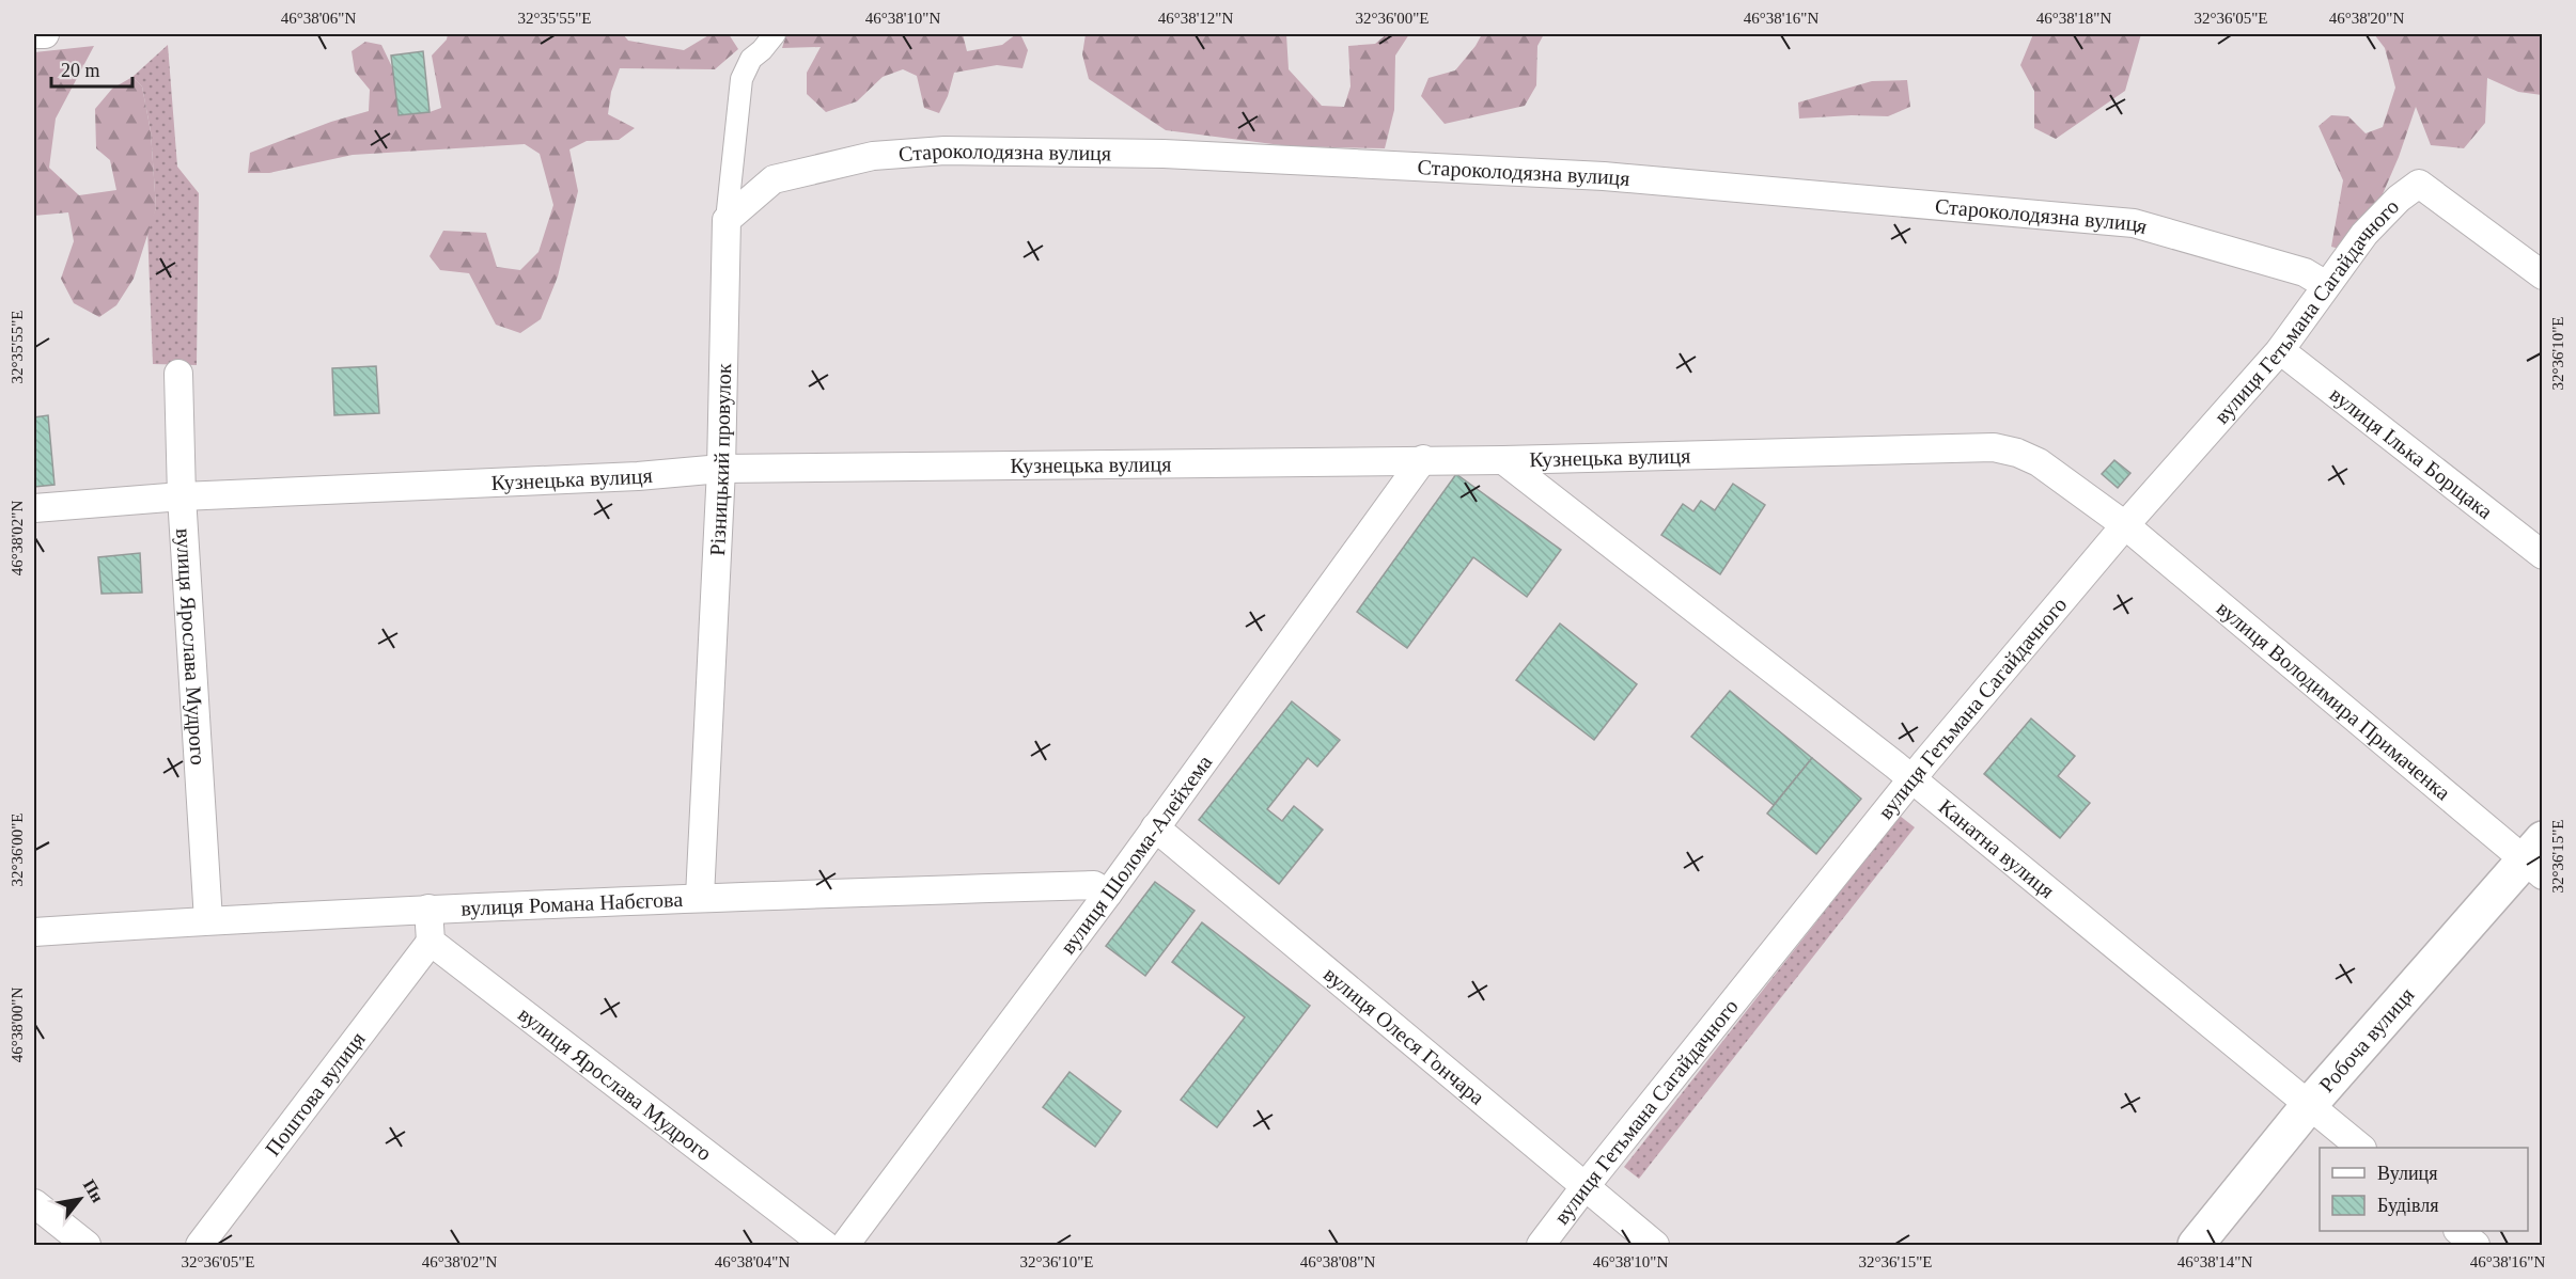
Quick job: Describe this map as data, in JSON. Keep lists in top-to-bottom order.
{
  "streets": {
    "street": [
      "Староколодязна вулиця",
      "вулиця Гетьмана Сагайдачного",
      "вулиця Ілька Борщака",
      "Кузнецька вулиця",
      "Різницький провулок",
      "вулиця Ярослава Мудрого",
      "вулиця Володимира Примаченка",
      "Канатна вулиця",
      "вулиця Шолома-Алейхема",
      "вулиця Романа Набєгова",
      "вулиця Олеся Гончара",
      "Робоча вулиця",
      "Поштова вулиця"
    ]
  },
  "crossings": [
    ["Староколодязна вулиця", "вулиця Гетьмана Сагайдачного"],
    ["Староколодязна вулиця", "Різницький провулок"],
    ["вулиця Гетьмана Сагайдачного", "вулиця Ілька Борщака"],
    ["вулиця Гетьмана Сагайдачного", "Кузнецька вулиця"],
    ["вулиця Гетьмана Сагайдачного", "вулиця Володимира Примаченка"],
    ["вулиця Гетьмана Сагайдачного", "Канатна вулиця"],
    ["вулиця Гетьмана Сагайдачного", "вулиця Олеся Гончара"],
    ["Кузнецька вулиця", "Різницький провулок"],
    ["Кузнецька вулиця", "вулиця Ярослава Мудрого"],
    ["Кузнецька вулиця", "вулиця Володимира Примаченка"],
    ["Кузнецька вулиця", "Канатна вулиця"],
    ["Кузнецька вулиця", "вулиця Шолома-Алейхема"],
    ["Різницький провулок", "вулиця Романа Набєгова"],
    ["вулиця Ярослава Мудрого", "вулиця Романа Набєгова"],
    ["вулиця Ярослава Мудрого", "Поштова вулиця"],
    ["вулиця Володимира Примаченка", "Робоча вулиця"],
    ["Канатна вулиця", "Робоча вулиця"],
    ["вулиця Шолома-Алейхема", "вулиця Романа Набєгова"],
    ["вулиця Шолома-Алейхема", "вулиця Олеся Гончара"]
  ],
  "legend": ["Вулиця", "Будівля"],
  "scale_bar": "20 m",
  "north": "top right",
  "coordinates": [
    "46°38'06\"N",
    "32°35'55\"E",
    "46°38'10\"N",
    "46°38'12\"N",
    "32°36'00\"E",
    "46°38'16\"N",
    "46°38'18\"N",
    "32°36'05\"E",
    "46°38'20\"N",
    "32°36'10\"E",
    "46°38'02\"N",
    "32°36'15\"E",
    "46°38'00\"N",
    "46°38'04\"N",
    "46°38'08\"N",
    "46°38'14\"N"
  ]
}
